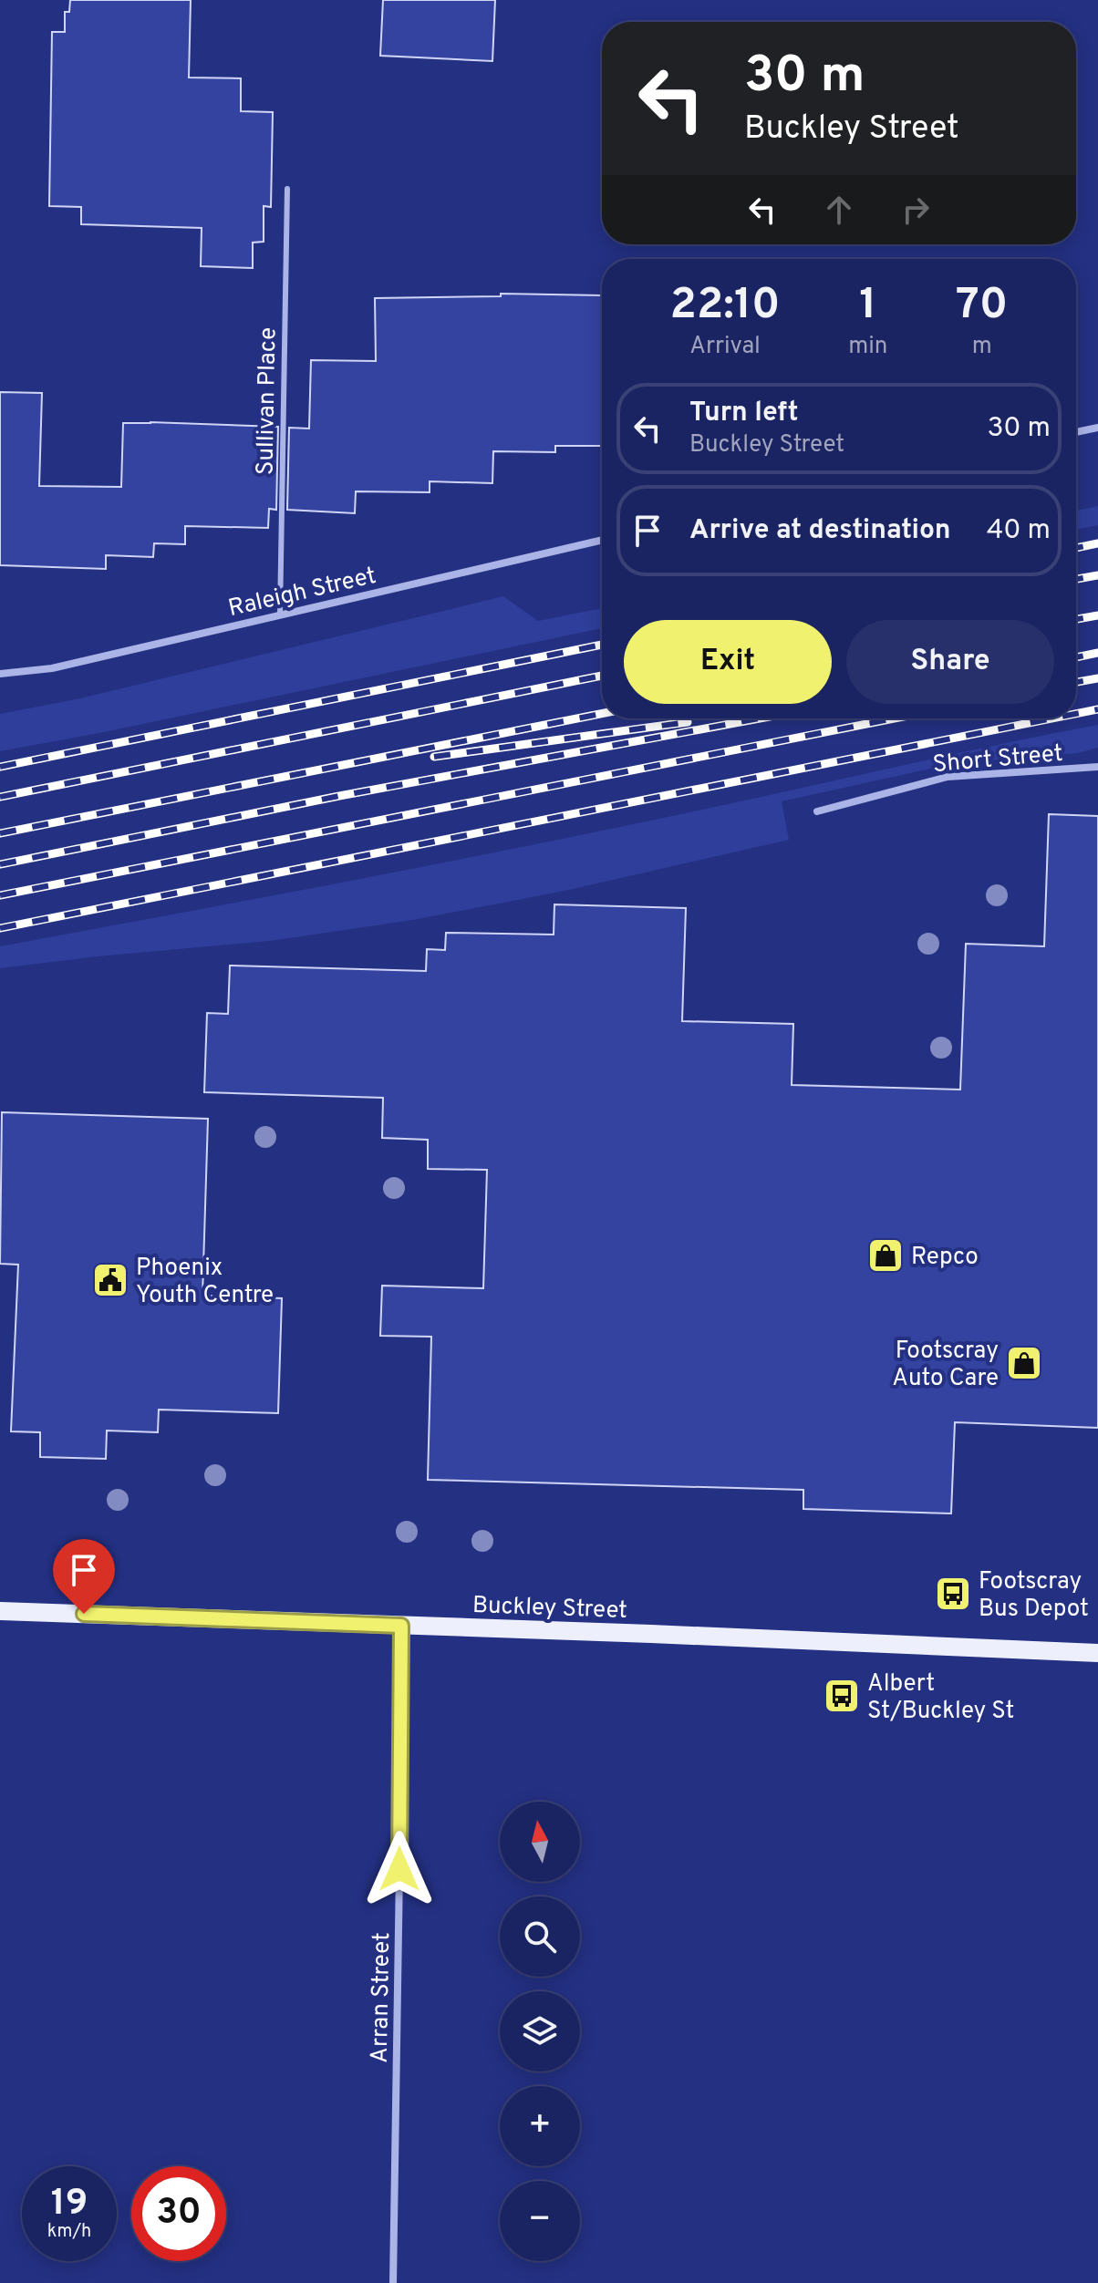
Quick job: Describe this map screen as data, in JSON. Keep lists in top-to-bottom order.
{
  "streets": {
    "main road": ["Buckley Street"],
    "street": ["Raleigh Street", "Short Street", "Arran Street"],
    "lane": ["Sullivan Place"]
  },
  "crossings": [
    ["Sullivan Place", "Raleigh Street"],
    ["Buckley Street", "Arran Street"]
  ],
  "places": {
    "shop": ["Repco", "Footscray Auto Care"],
    "public building": ["Phoenix Youth Centre"],
    "bus stop": ["Footscray Bus Depot", "Albert St/Buckley St"]
  },
  "north": "top",
  "page": {
    "turn": ["30 m", "Buckley Street"],
    "eta": [
      "22:10",
      "Arrival",
      "1",
      "min",
      "70",
      "m"
    ],
    "list": [
      {
        "name": "Turn left",
        "note": "Buckley Street",
        "value": "30 m"
      },
      {
        "name": "Arrive at destination",
        "value": "40 m"
      }
    ],
    "buttons": ["Exit", "Share"],
    "map_buttons": ["+", "−"],
    "speed": "19 km/h",
    "limit": "30"
  }
}
